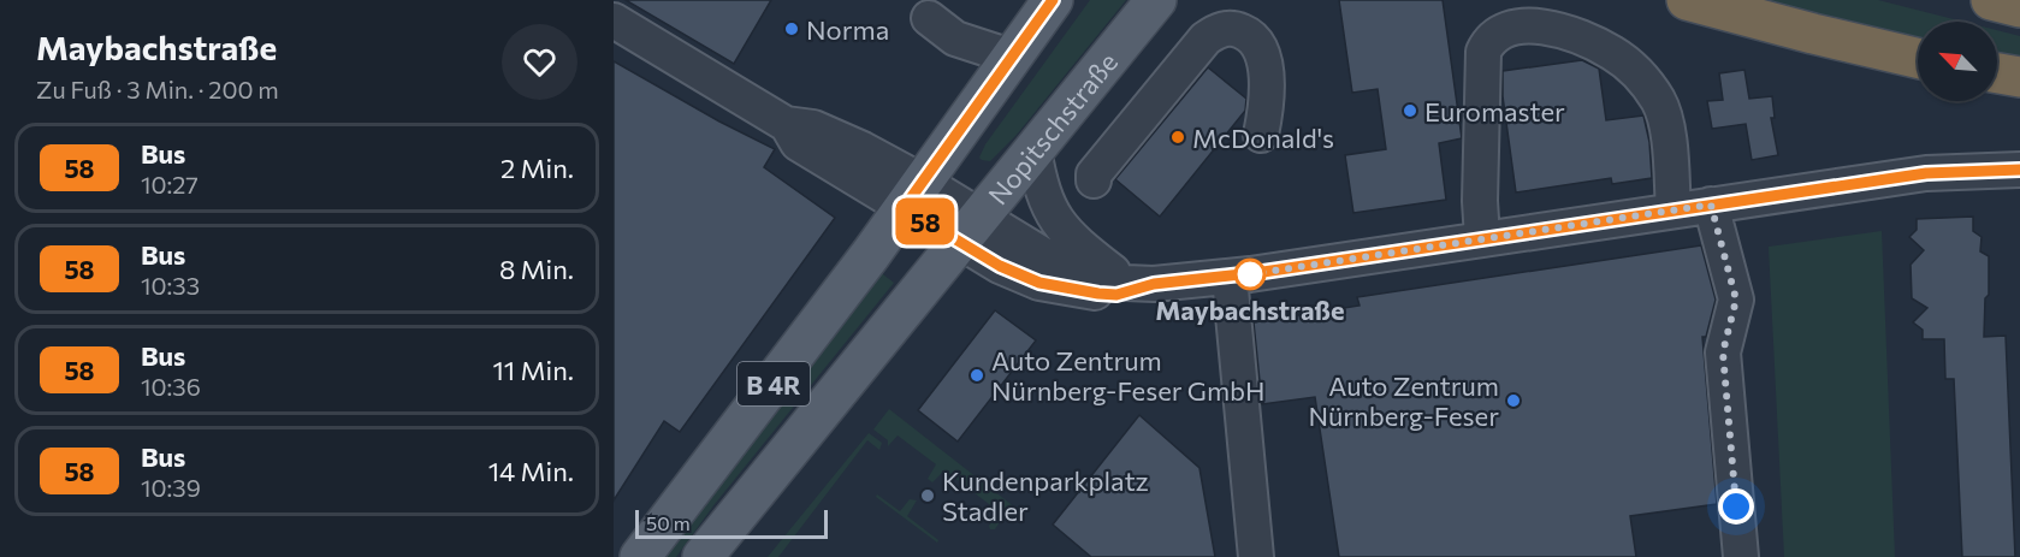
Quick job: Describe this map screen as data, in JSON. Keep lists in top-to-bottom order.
{
  "streets": {
    "main road": ["Nopitschstraße", "B 4R"]
  },
  "places": [
    "Norma",
    "Euromaster",
    "McDonald's",
    "Maybachstraße",
    "Auto Zentrum Nürnberg-Feser GmbH",
    "Auto Zentrum Nürnberg-Feser",
    "Kundenparkplatz Stadler"
  ],
  "lines": ["bus line 58"],
  "scale_bar": "50 m",
  "north": "top left",
  "page": {
    "heading": ["Maybachstraße", "Zu Fuß · 3 Min. · 200 m"],
    "on_map": "58",
    "list": [
      {
        "mark": "58",
        "name": "Bus",
        "note": "10:27",
        "value": "2 Min."
      },
      {
        "mark": "58",
        "name": "Bus",
        "note": "10:33",
        "value": "8 Min."
      },
      {
        "mark": "58",
        "name": "Bus",
        "note": "10:36",
        "value": "11 Min."
      },
      {
        "mark": "58",
        "name": "Bus",
        "note": "10:39",
        "value": "14 Min."
      }
    ],
    "scale": "50 m"
  }
}
